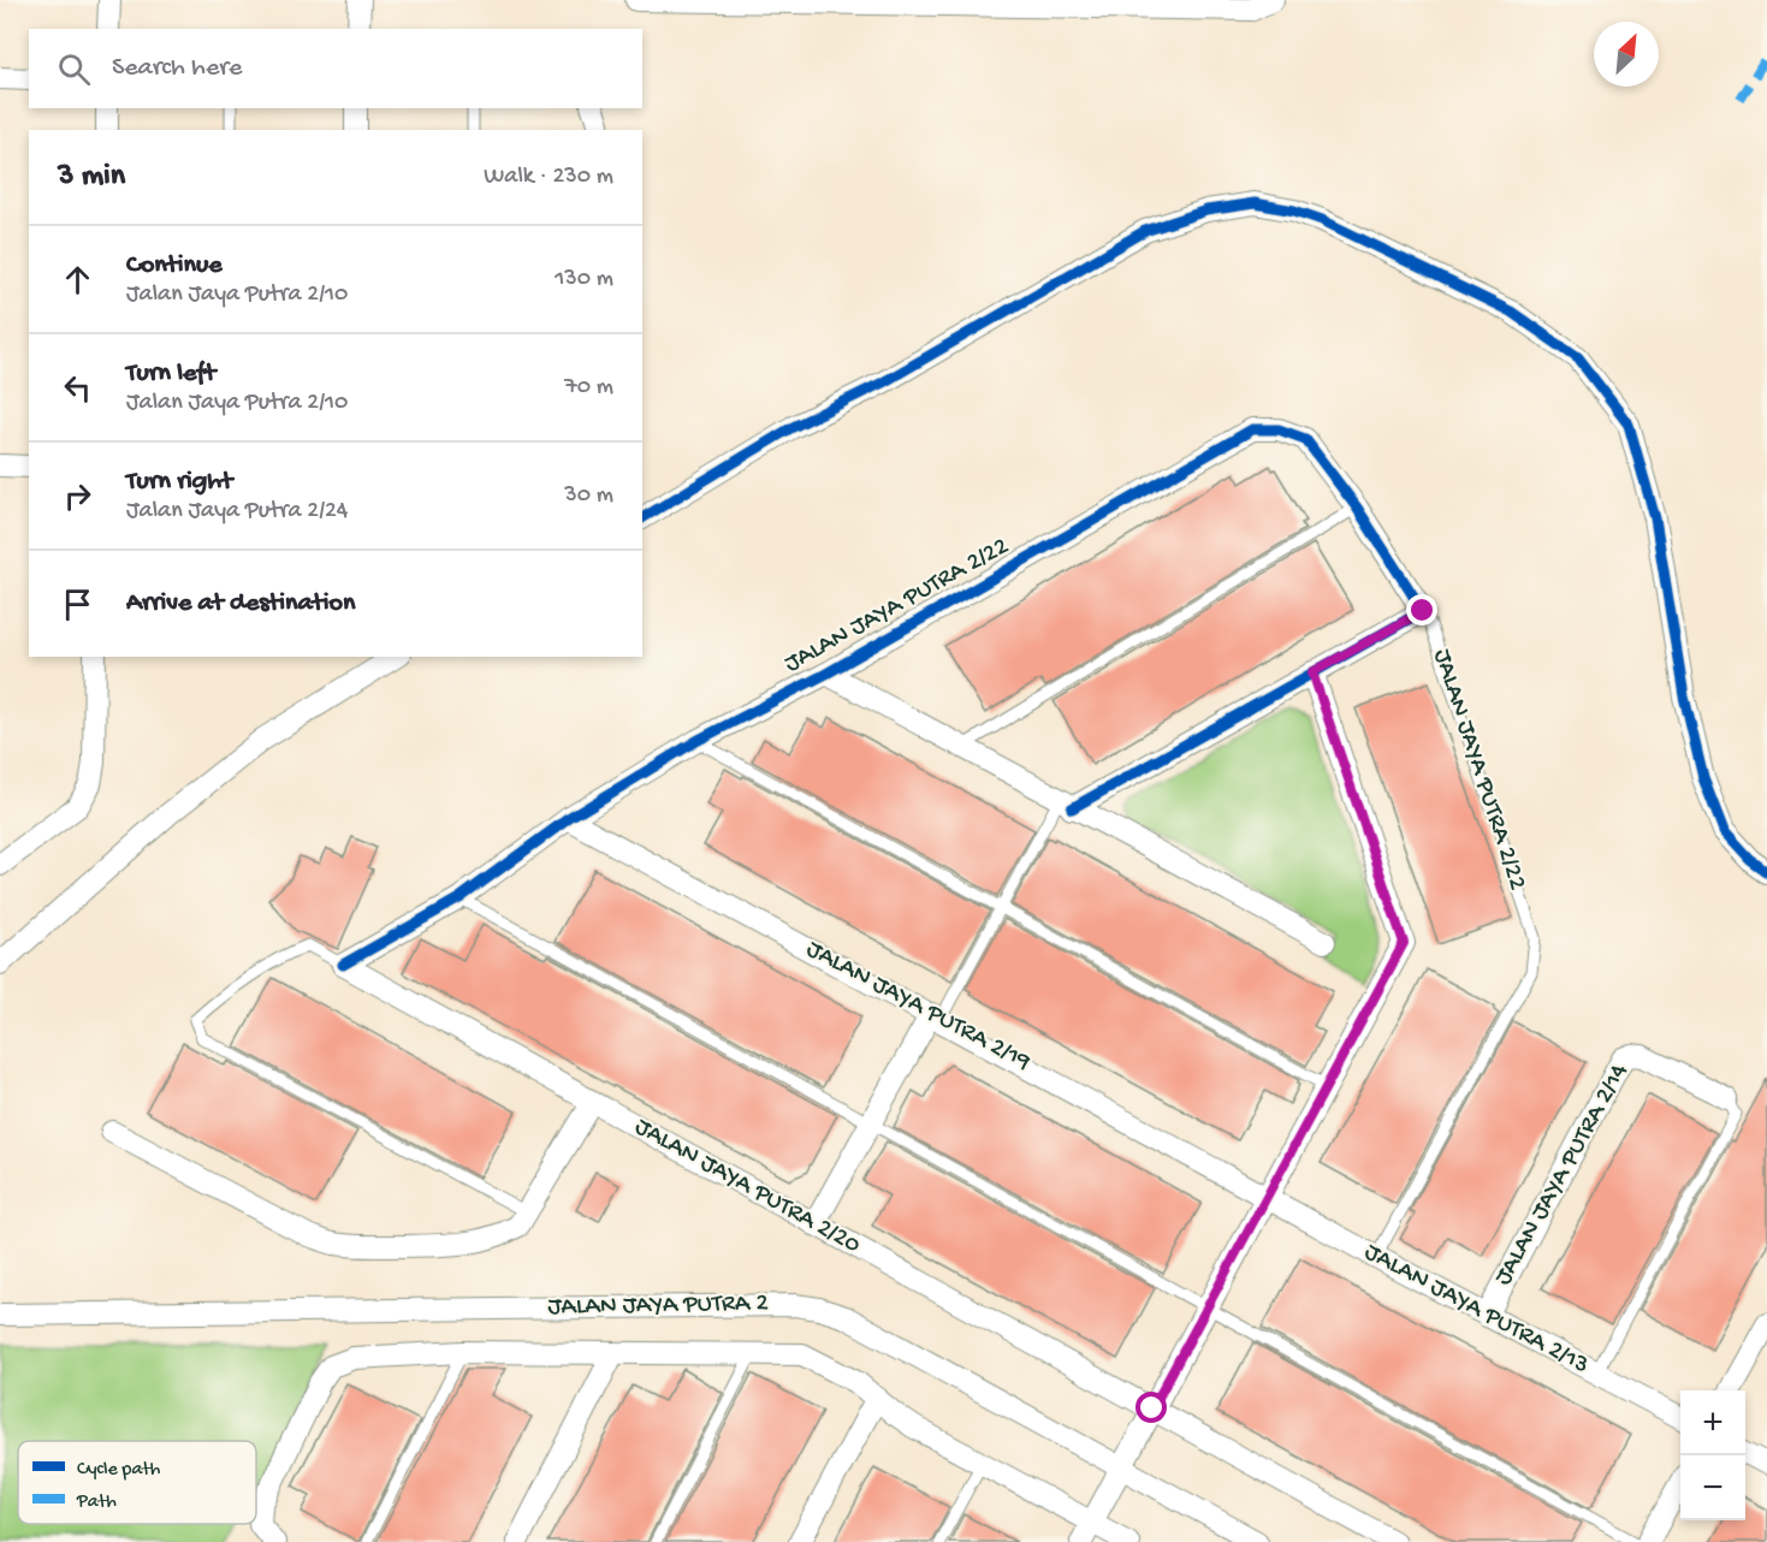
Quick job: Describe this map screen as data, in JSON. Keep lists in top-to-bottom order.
{
  "streets": {
    "street": [
      "JALAN JAYA PUTRA 2/22",
      "JALAN JAYA PUTRA 2/19",
      "JALAN JAYA PUTRA 2/14",
      "JALAN JAYA PUTRA 2/20",
      "JALAN JAYA PUTRA 2",
      "JALAN JAYA PUTRA 2/13"
    ]
  },
  "crossings": [
    ["JALAN JAYA PUTRA 2/22", "JALAN JAYA PUTRA 2/19"],
    ["JALAN JAYA PUTRA 2/22", "JALAN JAYA PUTRA 2/20"],
    ["JALAN JAYA PUTRA 2/22", "JALAN JAYA PUTRA 2/13"],
    ["JALAN JAYA PUTRA 2/19", "JALAN JAYA PUTRA 2/13"],
    ["JALAN JAYA PUTRA 2/14", "JALAN JAYA PUTRA 2/13"]
  ],
  "legend": ["Cycle path", "Path"],
  "north": "top right",
  "page": {
    "search": "Search here",
    "heading": ["3 min", "Walk · 230 m"],
    "list": [
      ["Continue", "Jalan Jaya Putra 2/10", "130 m"],
      ["Turn left", "Jalan Jaya Putra 2/10", "70 m"],
      ["Turn right", "Jalan Jaya Putra 2/24", "30 m"],
      "Arrive at destination"
    ],
    "map_buttons": ["+", "−"]
  }
}
